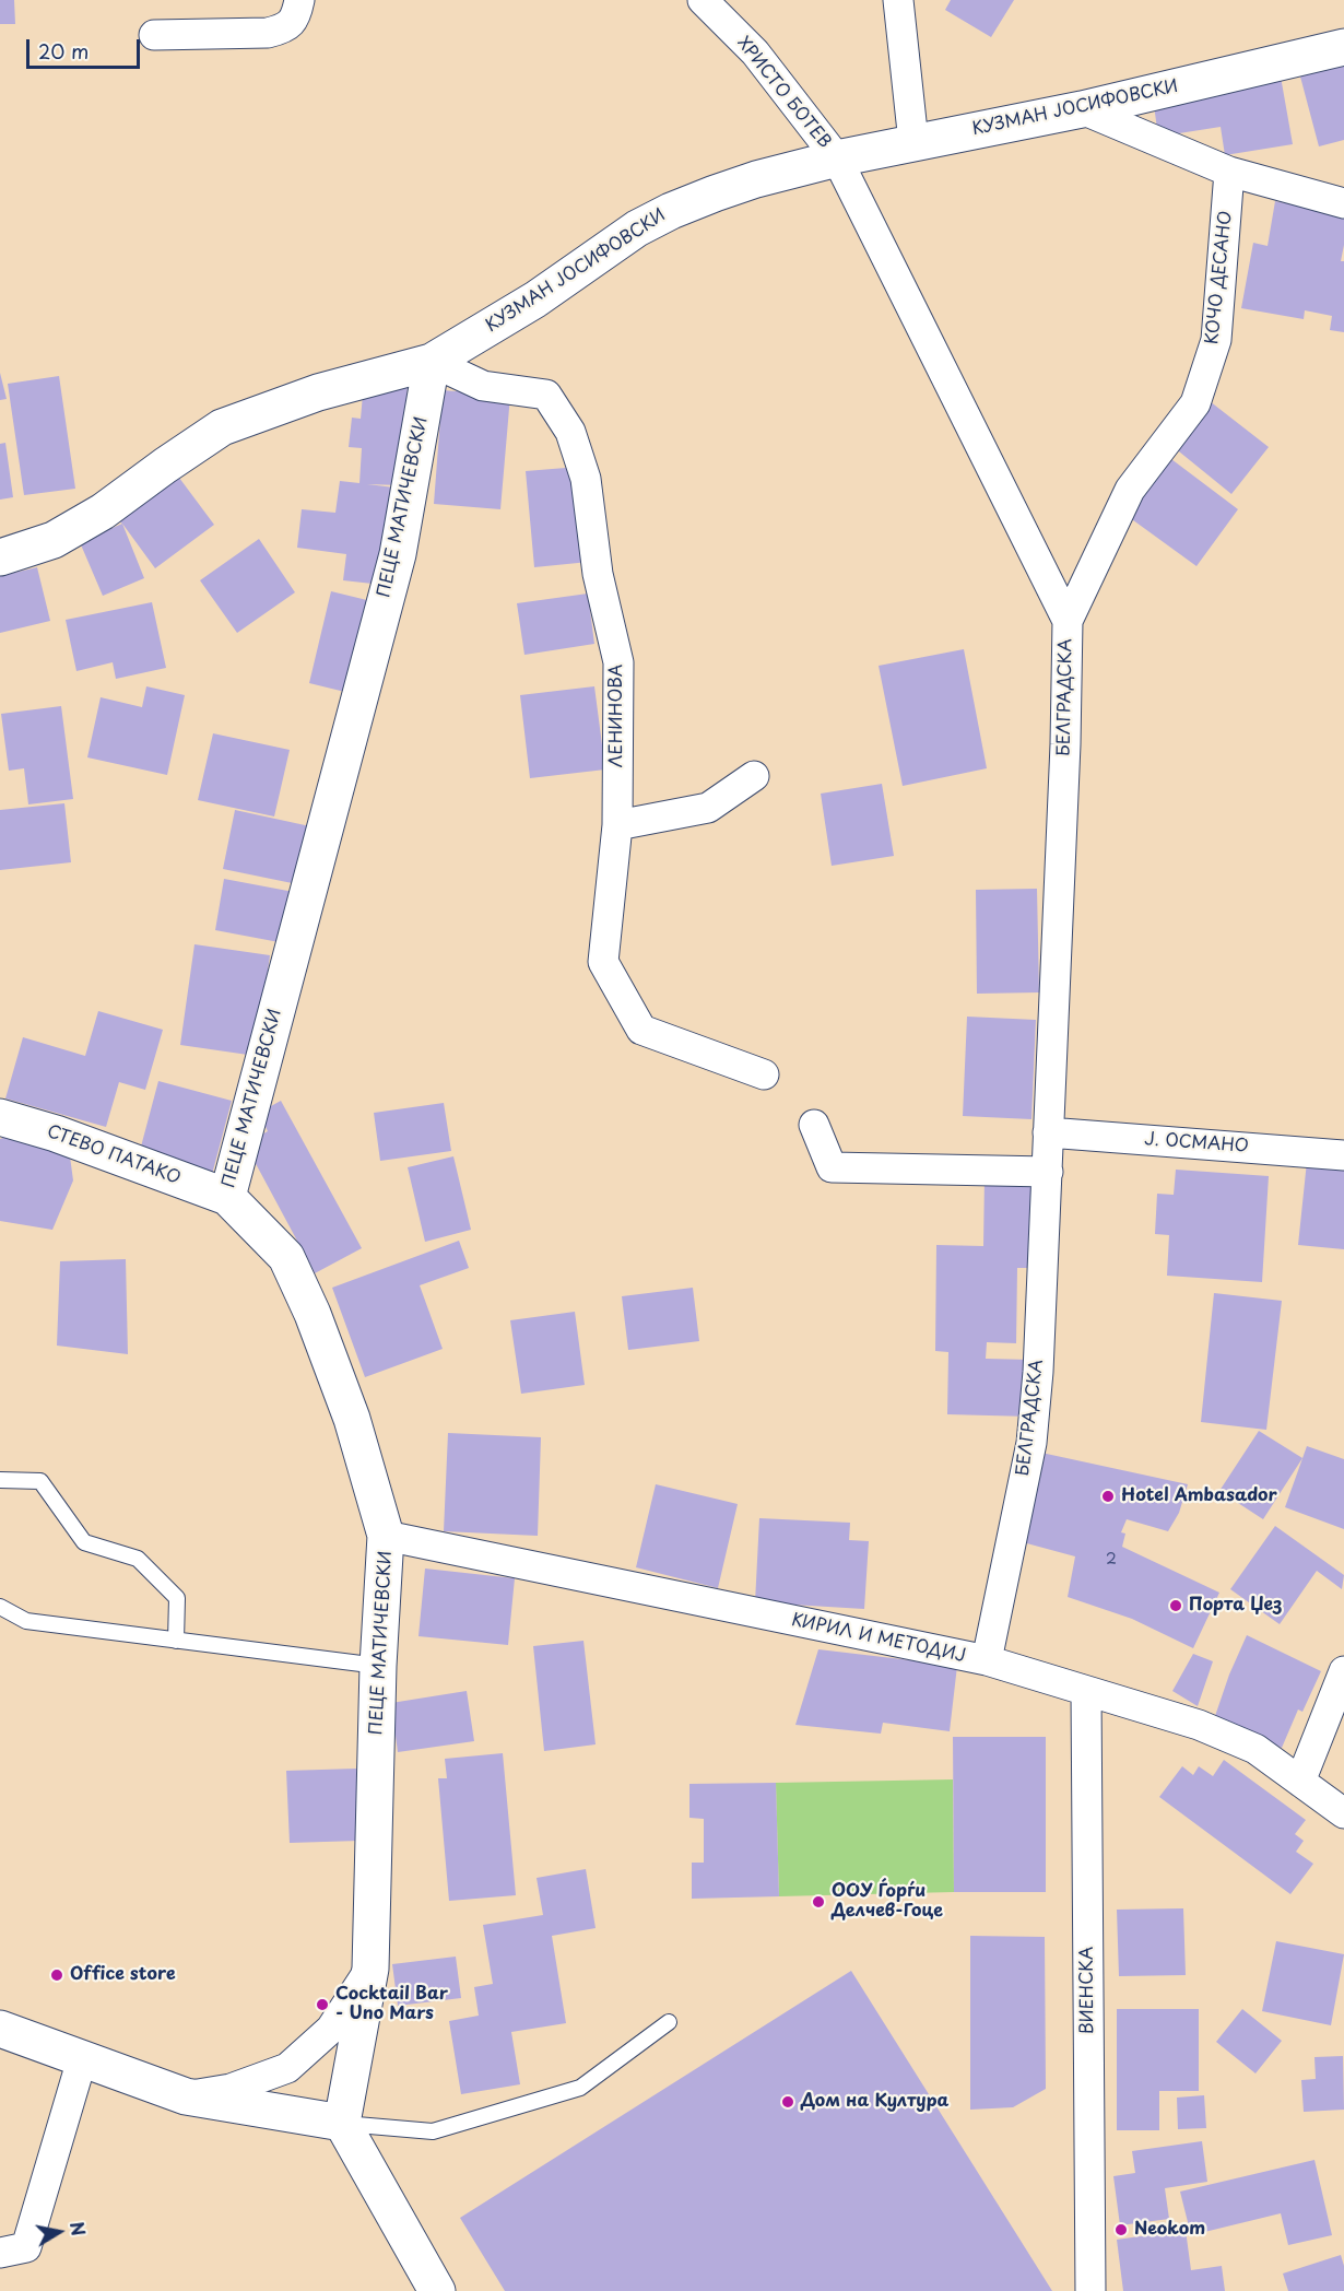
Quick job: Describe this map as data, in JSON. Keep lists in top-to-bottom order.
{
  "streets": {
    "street": [
      "ХРИСТО БОТЕВ",
      "КУЗМАН ЈОСИФОВСКИ",
      "КОЧО ДЕСАНО",
      "ПЕЦЕ МАТИЧЕВСКИ",
      "БЕЛГРАДСКА",
      "ЛЕНИНОВА",
      "Ј. ОСМАНО",
      "СТЕВО ПАТАКО",
      "КИРИЛ И МЕТОДИЈ",
      "ВИЕНСКА"
    ]
  },
  "crossings": [
    ["ХРИСТО БОТЕВ", "КУЗМАН ЈОСИФОВСКИ"],
    ["ХРИСТО БОТЕВ", "БЕЛГРАДСКА"],
    ["КУЗМАН ЈОСИФОВСКИ", "ПЕЦЕ МАТИЧЕВСКИ"],
    ["КУЗМАН ЈОСИФОВСКИ", "БЕЛГРАДСКА"],
    ["КУЗМАН ЈОСИФОВСКИ", "ЛЕНИНОВА"],
    ["КОЧО ДЕСАНО", "БЕЛГРАДСКА"],
    ["ПЕЦЕ МАТИЧЕВСКИ", "ЛЕНИНОВА"],
    ["ПЕЦЕ МАТИЧЕВСКИ", "СТЕВО ПАТАКО"],
    ["ПЕЦЕ МАТИЧЕВСКИ", "КИРИЛ И МЕТОДИЈ"],
    ["БЕЛГРАДСКА", "Ј. ОСМАНО"],
    ["БЕЛГРАДСКА", "КИРИЛ И МЕТОДИЈ"],
    ["КИРИЛ И МЕТОДИЈ", "ВИЕНСКА"]
  ],
  "places": [
    "Hotel Ambasador",
    "Порта Џез",
    "ООУ Ѓорѓи Делчев-Гоце",
    "Office store",
    "Cocktail Bar - Uno Mars",
    "Дом на Култура",
    "Neokom"
  ],
  "house_numbers": ["2"],
  "scale_bar": "20 m",
  "north": "right"
}
